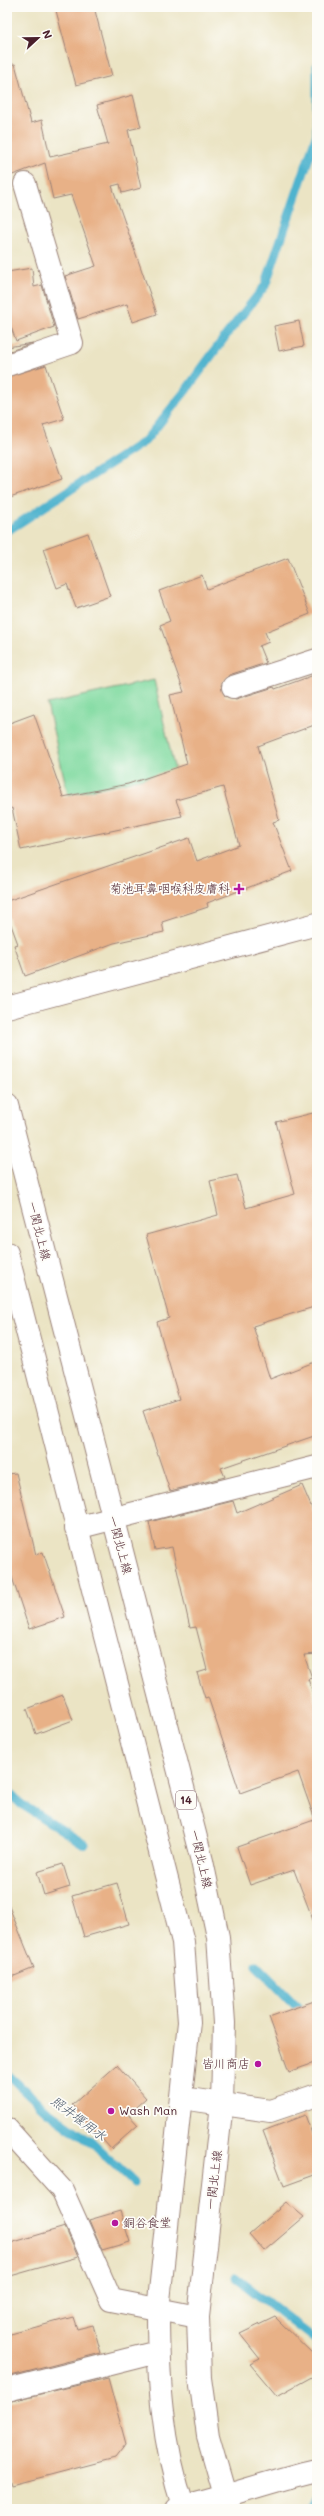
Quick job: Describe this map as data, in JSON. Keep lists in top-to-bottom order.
{
  "streets": {
    "main road": ["一関北上線", "14"]
  },
  "water": ["照井堰用水"],
  "places": {
    "health": ["菊池耳鼻咽喉科皮膚科"],
    "other": ["皆川商店", "Wash Man", "銅谷食堂"]
  },
  "north": "right"
}
